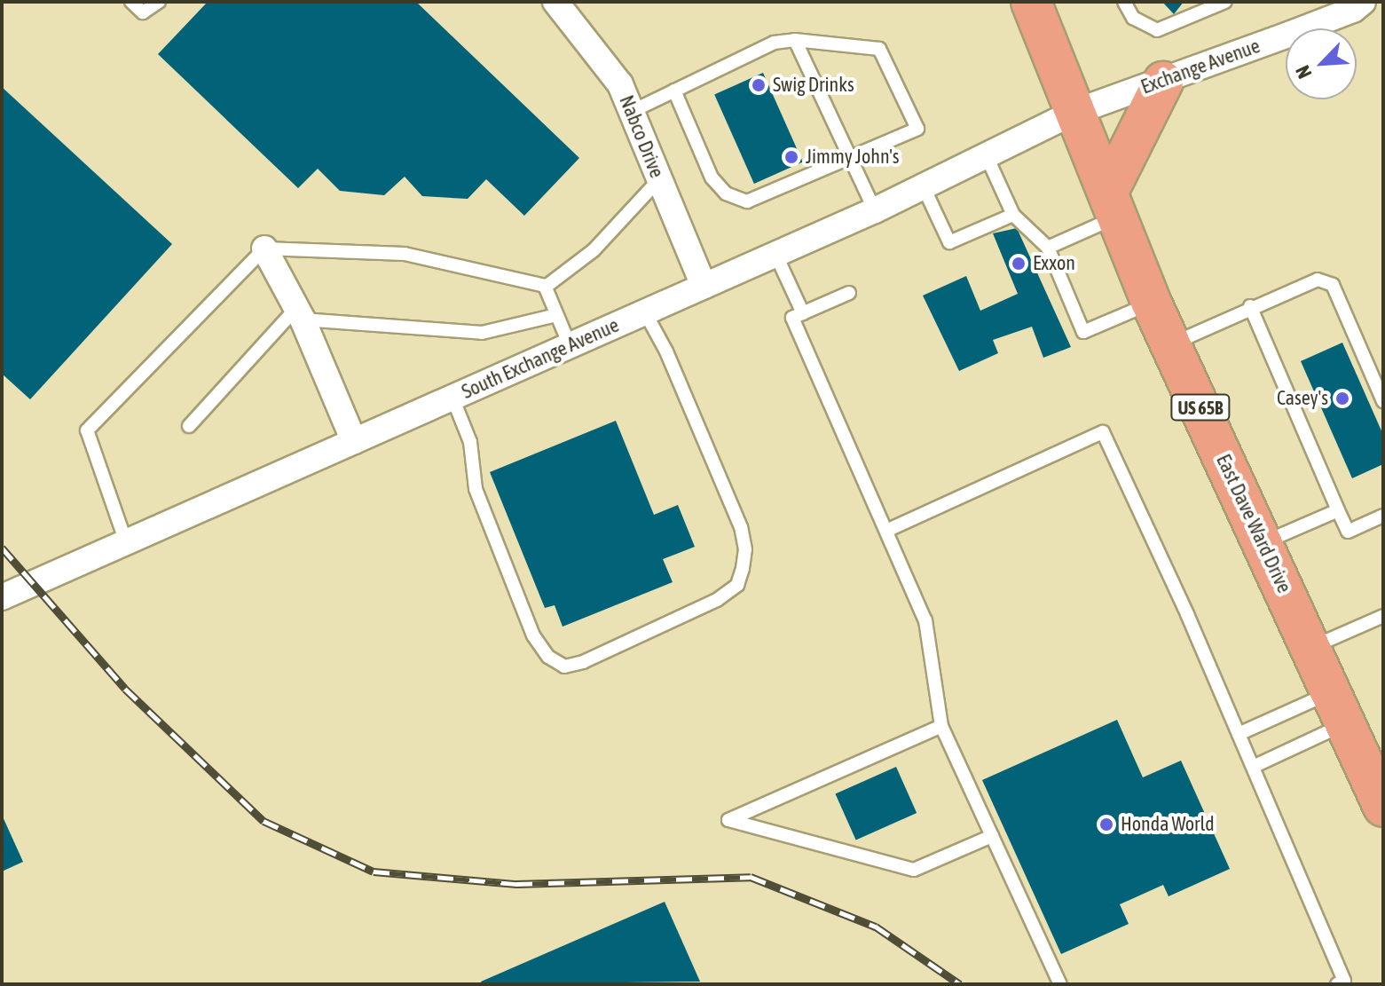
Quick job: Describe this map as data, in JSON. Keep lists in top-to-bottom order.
{
  "streets": {
    "main road": ["US 65B", "East Dave Ward Drive"],
    "street": ["Exchange Avenue", "Nabco Drive", "South Exchange Avenue"]
  },
  "crossings": [
    ["Exchange Avenue", "South Exchange Avenue"],
    ["Exchange Avenue", "East Dave Ward Drive"],
    ["Nabco Drive", "South Exchange Avenue"],
    ["South Exchange Avenue", "East Dave Ward Drive"]
  ],
  "places": [
    "Swig Drinks",
    "Jimmy John's",
    "Exxon",
    "Casey's",
    "Honda World"
  ],
  "north": "bottom left"
}
